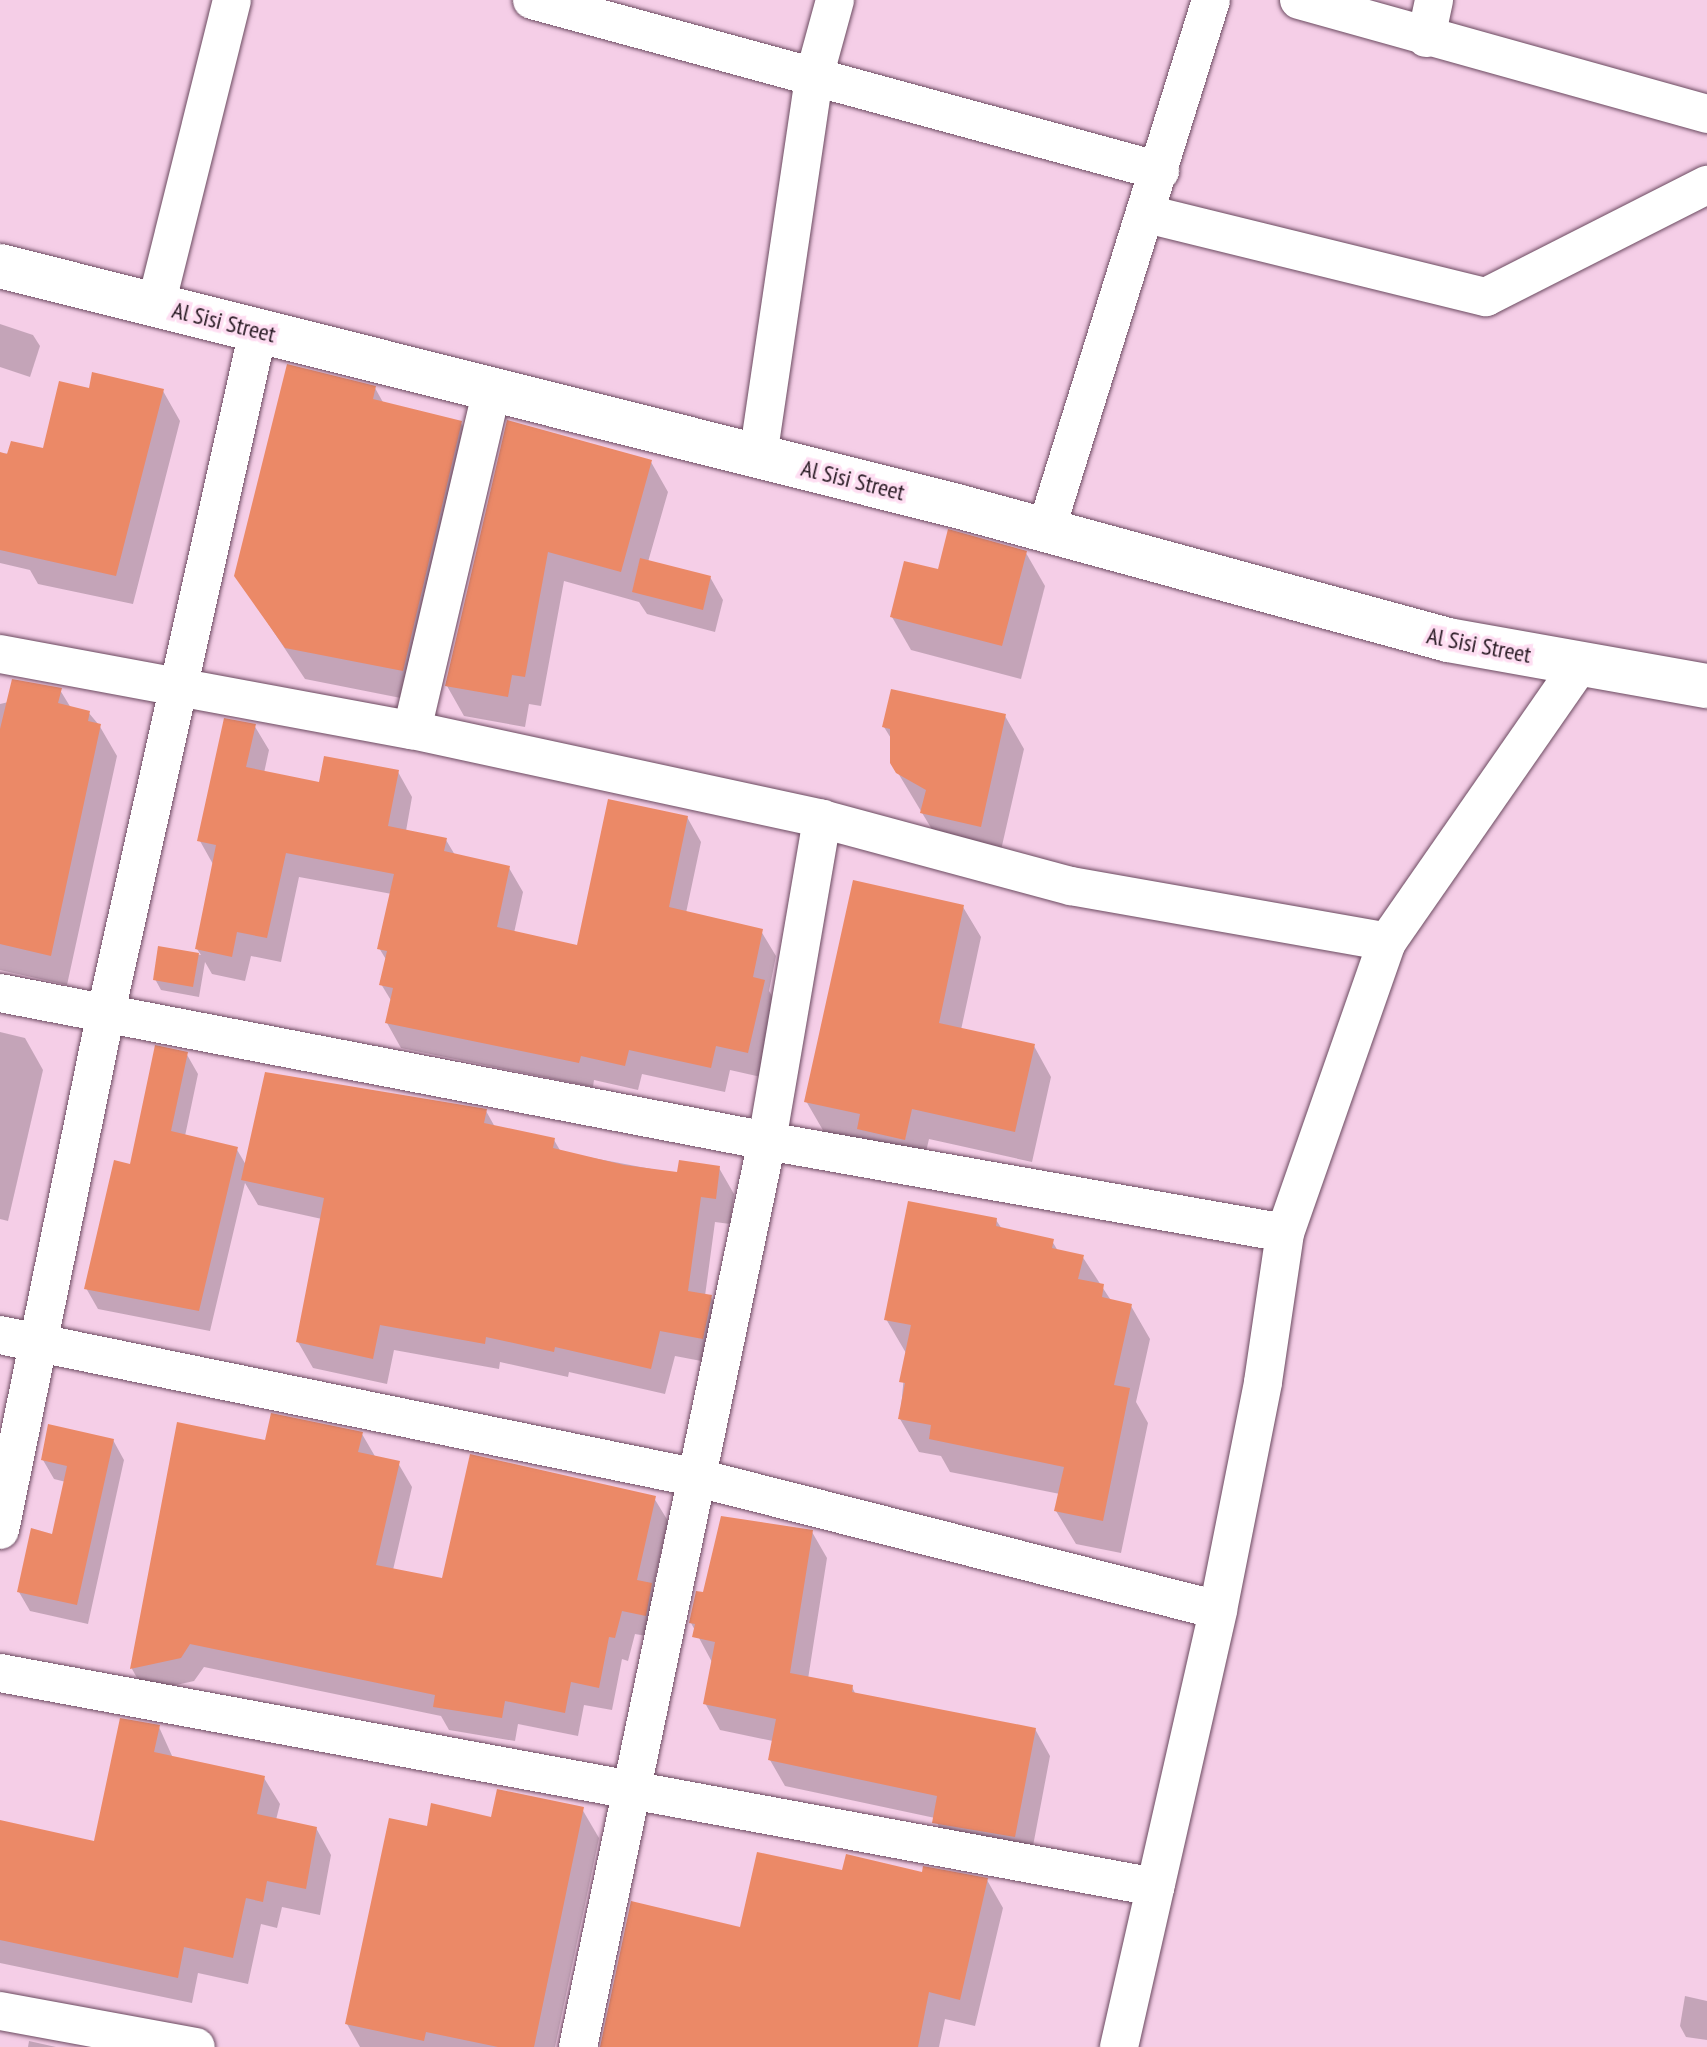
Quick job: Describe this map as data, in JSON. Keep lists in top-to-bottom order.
{
  "streets": {
    "street": ["Al Sisi Street"]
  }
}
